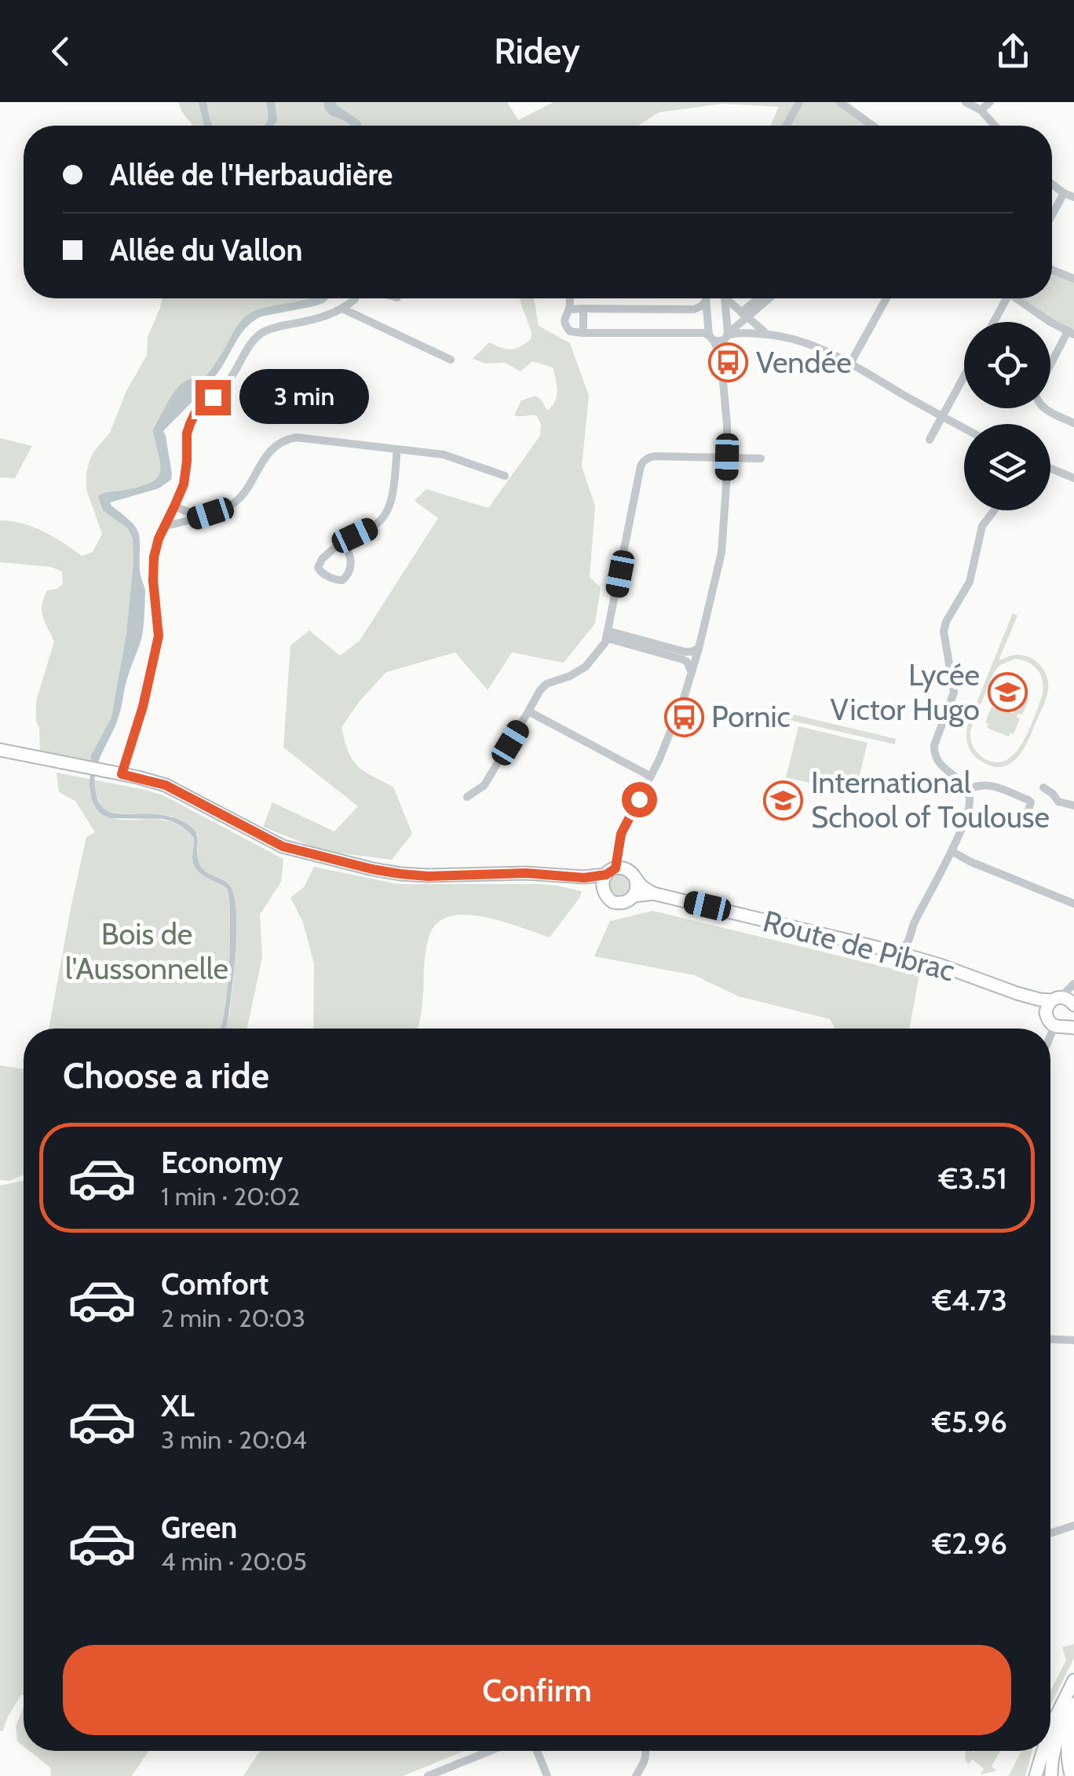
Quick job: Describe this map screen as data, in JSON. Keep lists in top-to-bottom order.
{
  "streets": {
    "main road": ["Route de Pibrac"]
  },
  "parks": ["Bois de l'Aussonnelle"],
  "places": {
    "bus stop": ["Vendée", "Pornic"],
    "school or university": ["Lycée Victor Hugo", "International School of Toulouse"]
  },
  "page": {
    "header": "Ridey",
    "banner": ["Allée de l'Herbaudière", "Allée du Vallon"],
    "bubble": "3 min",
    "heading": "Choose a ride",
    "list": [
      {
        "name": "Economy",
        "note": "1 min · 20:02",
        "value": "€3.51"
      },
      {
        "name": "Comfort",
        "note": "2 min · 20:03",
        "value": "€4.73"
      },
      {
        "name": "XL",
        "note": "3 min · 20:04",
        "value": "€5.96"
      },
      {
        "name": "Green",
        "note": "4 min · 20:05",
        "value": "€2.96"
      }
    ],
    "buttons": "Confirm"
  }
}
